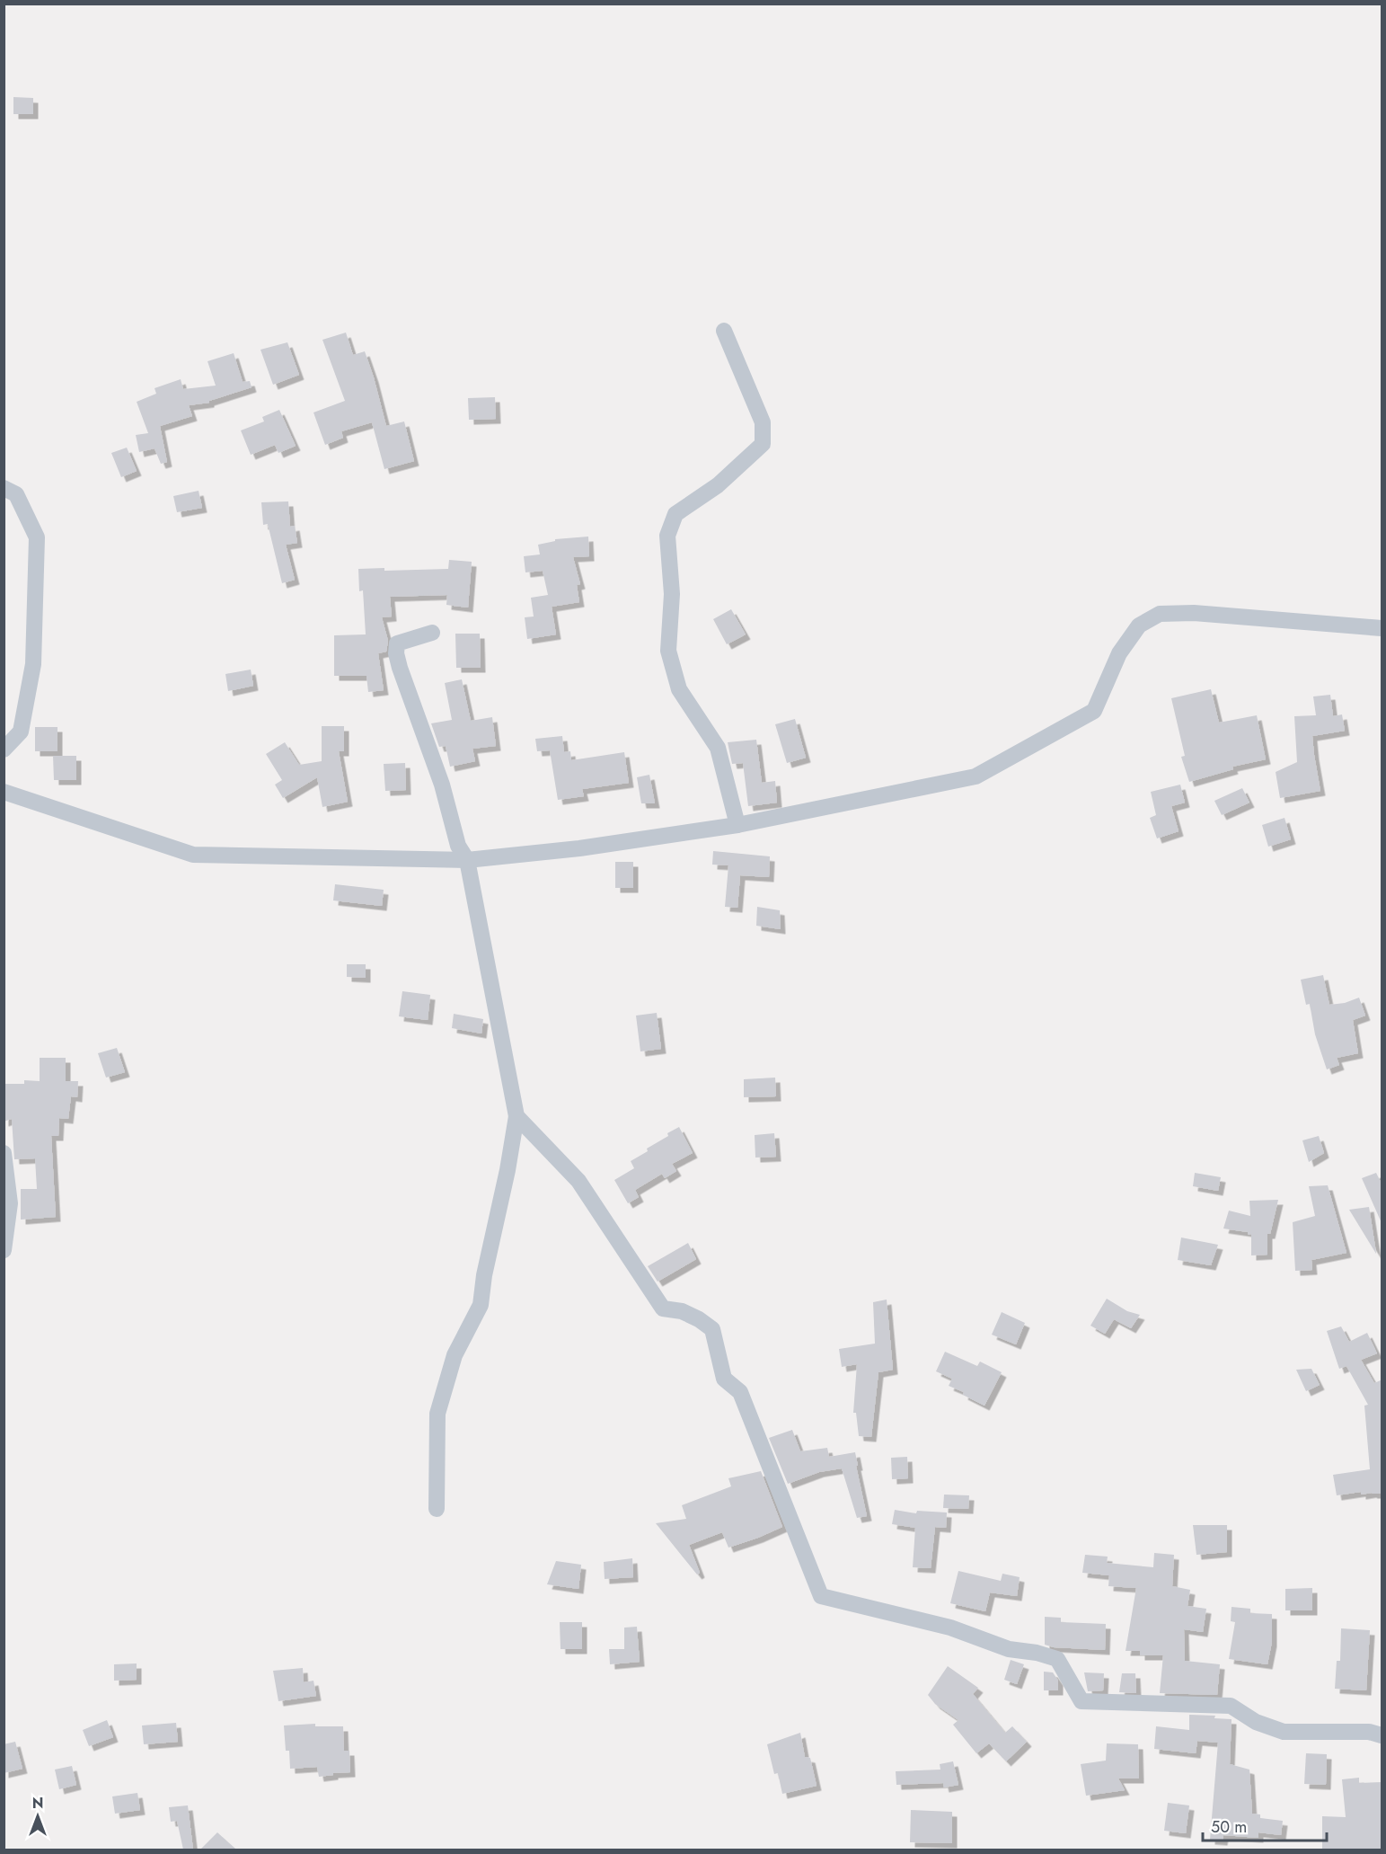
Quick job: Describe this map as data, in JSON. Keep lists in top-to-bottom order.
{
  "scale_bar": "50 m",
  "north": "top"
}
